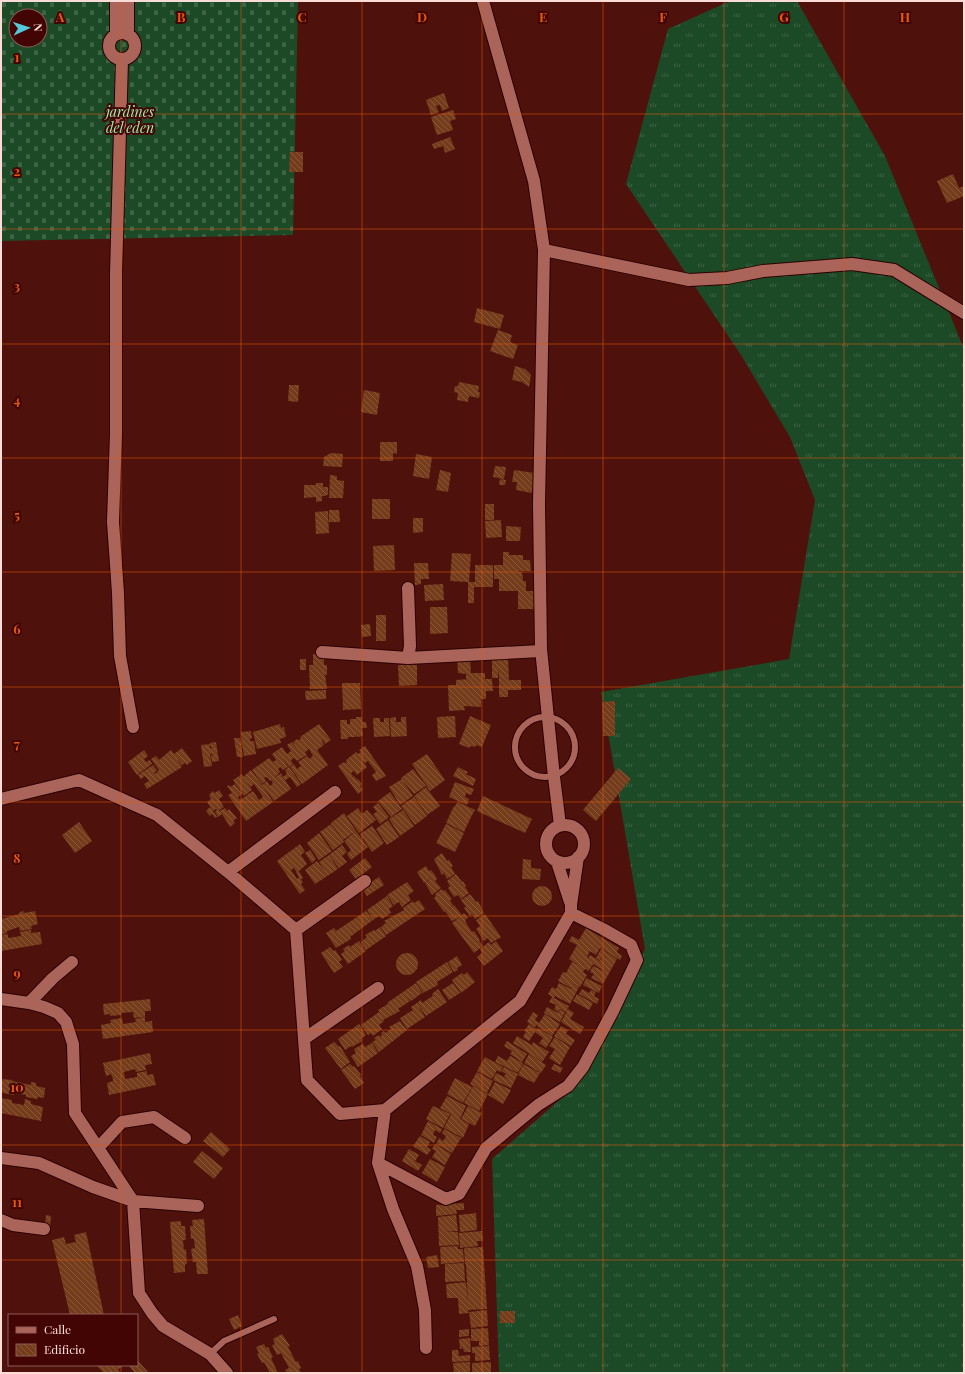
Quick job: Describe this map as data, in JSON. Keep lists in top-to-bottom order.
{
  "parks": ["jardines del eden"],
  "legend": ["Calle", "Edificio"],
  "north": "right",
  "grid": {
    "columns": [
      "A",
      "B",
      "C",
      "D",
      "E",
      "F",
      "G",
      "H"
    ],
    "rows": [
      "1",
      "2",
      "3",
      "4",
      "5",
      "6",
      "7",
      "8",
      "9",
      "10",
      "11"
    ]
  }
}
